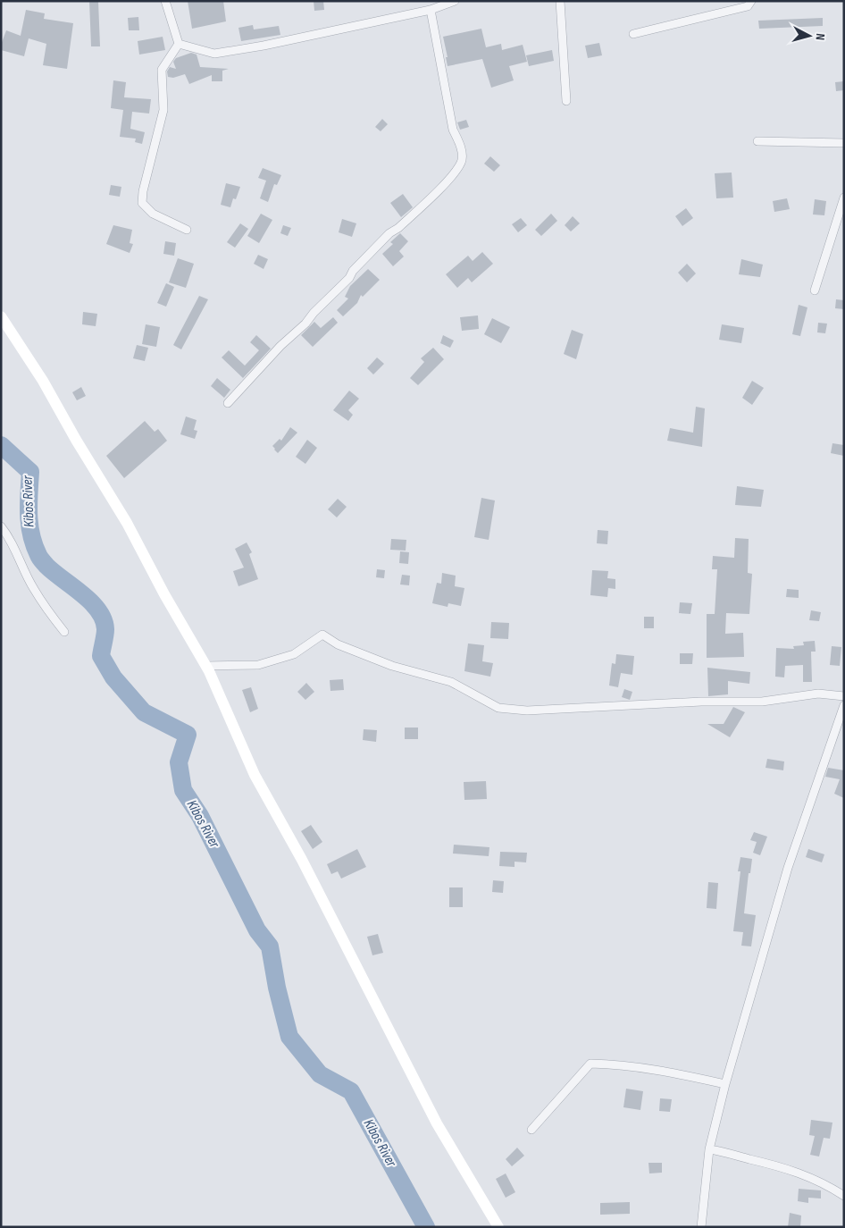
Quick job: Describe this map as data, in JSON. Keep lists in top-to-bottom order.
{
  "water": ["Kibos River"],
  "north": "right"
}
